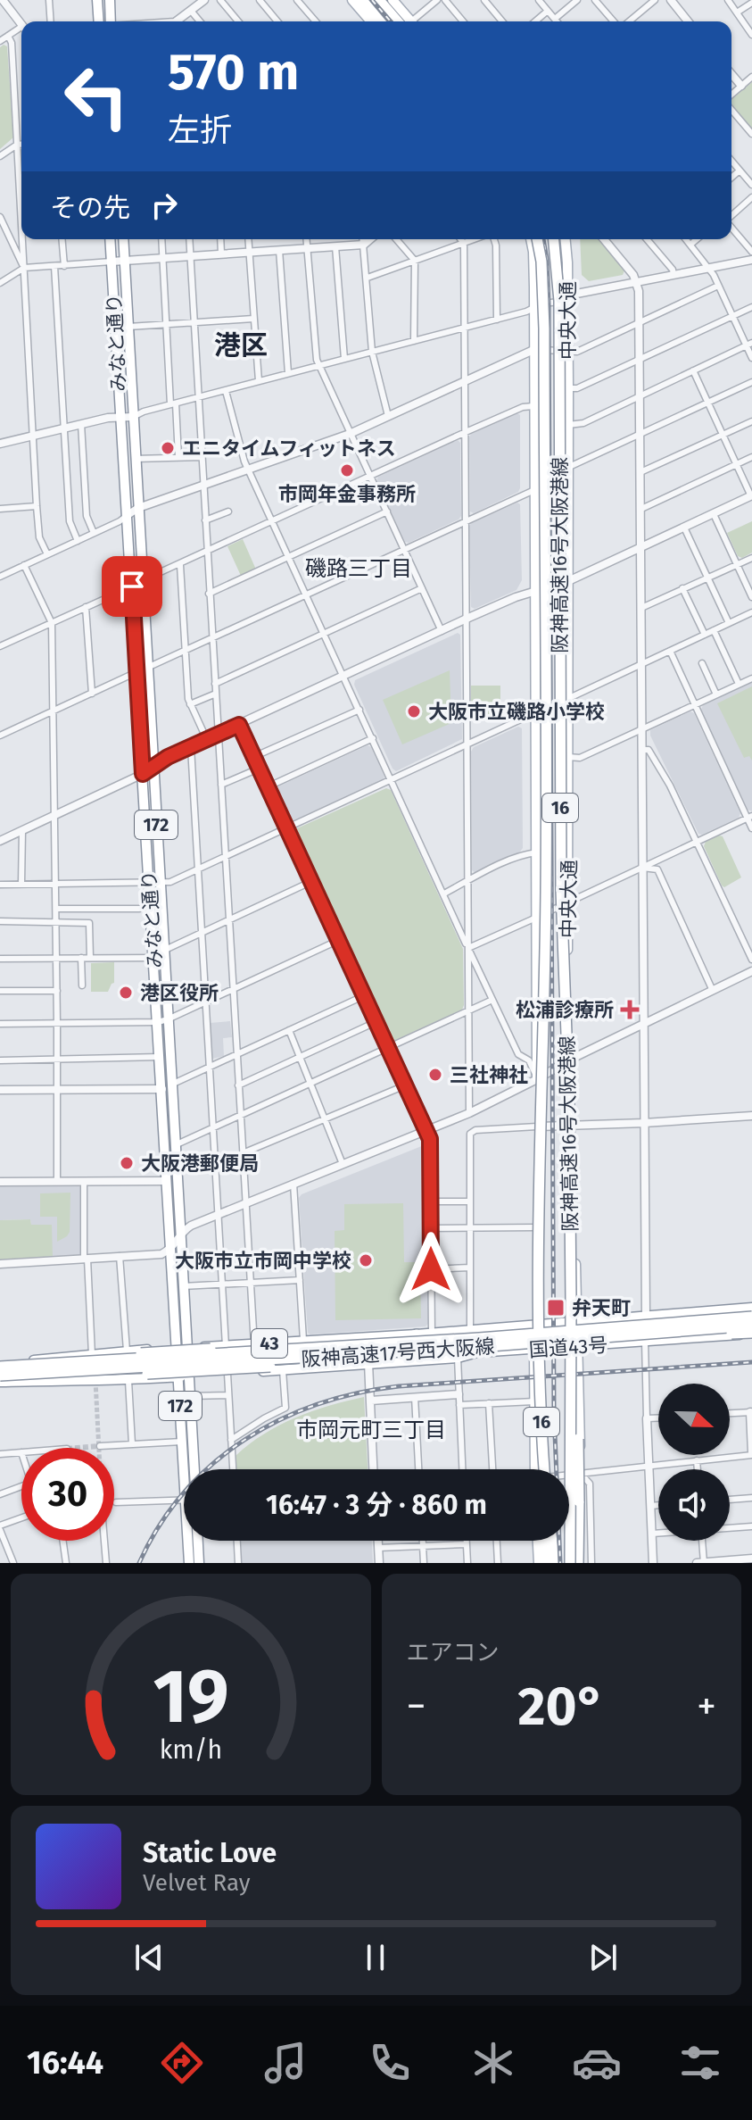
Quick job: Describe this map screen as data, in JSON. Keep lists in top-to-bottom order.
{
  "streets": {
    "highway": ["阪神高速16号大阪港線", "16", "阪神高速17号西大阪線"],
    "main road": [
      "中央大通",
      "みなと通り",
      "172",
      "43",
      "国道43号"
    ]
  },
  "crossings": [
    ["中央大通", "国道43号"],
    ["みなと通り", "43"],
    ["みなと通り", "国道43号"],
    ["43", "阪神高速17号西大阪線"],
    ["国道43号", "阪神高速17号西大阪線"]
  ],
  "districts": ["港区", "磯路三丁目", "市岡元町三丁目"],
  "places": {
    "other": [
      "エニタイムフィットネス",
      "市岡年金事務所",
      "大阪市立磯路小学校",
      "港区役所",
      "三社神社",
      "大阪港郵便局",
      "大阪市立市岡中学校"
    ],
    "health": ["松浦診療所"],
    "transit": ["弁天町"]
  },
  "north": "right",
  "page": {
    "turn": ["570 m", "左折"],
    "then": "その先",
    "limit": "30",
    "trip": "16:47 · 3 分 · 860 m",
    "tile": "エアコン",
    "heat": ["−", "20°", "+"],
    "song": ["Static Love", "Velvet Ray"],
    "tabs": "16:44",
    "gauge": ["19", "km/h"]
  }
}
